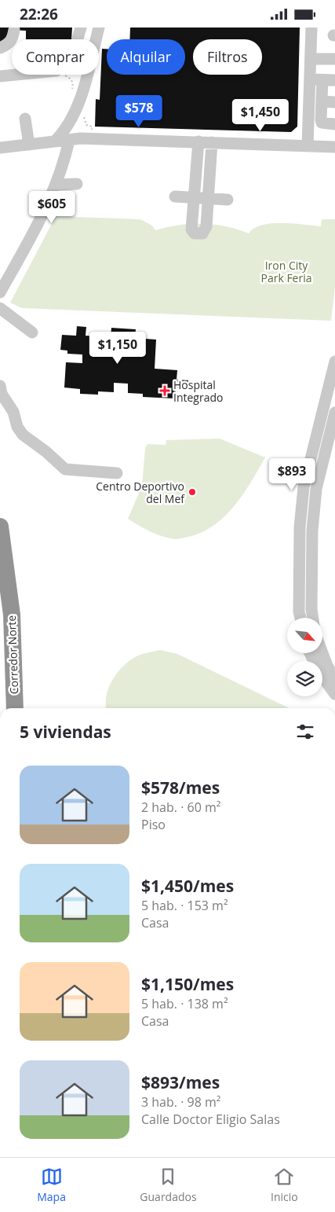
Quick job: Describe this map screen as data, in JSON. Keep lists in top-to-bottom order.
{
  "streets": {
    "highway": ["Corredor Norte"]
  },
  "parks": ["Iron City Park Feria"],
  "places": {
    "health": ["Hospital Integrado"],
    "other": ["Centro Deportivo del Mef"]
  },
  "north": "bottom right",
  "page": {
    "status": "22:26",
    "chip": ["Comprar", "Alquilar", "Filtros"],
    "price": [
      "$578",
      "$1,450",
      "$605",
      "$1,150",
      "$893"
    ],
    "heading": "5 viviendas",
    "list": [
      {
        "name": "$578/mes",
        "note": "2 hab. · 60 m² · Piso"
      },
      {
        "name": "$1,450/mes",
        "note": "5 hab. · 153 m² · Casa"
      },
      {
        "name": "$1,150/mes",
        "note": "5 hab. · 138 m² · Casa"
      },
      {
        "name": "$893/mes",
        "note": "3 hab. · 98 m² · Calle Doctor Eligio Salas"
      }
    ],
    "tabs": ["Mapa", "Guardados", "Inicio"]
  }
}
